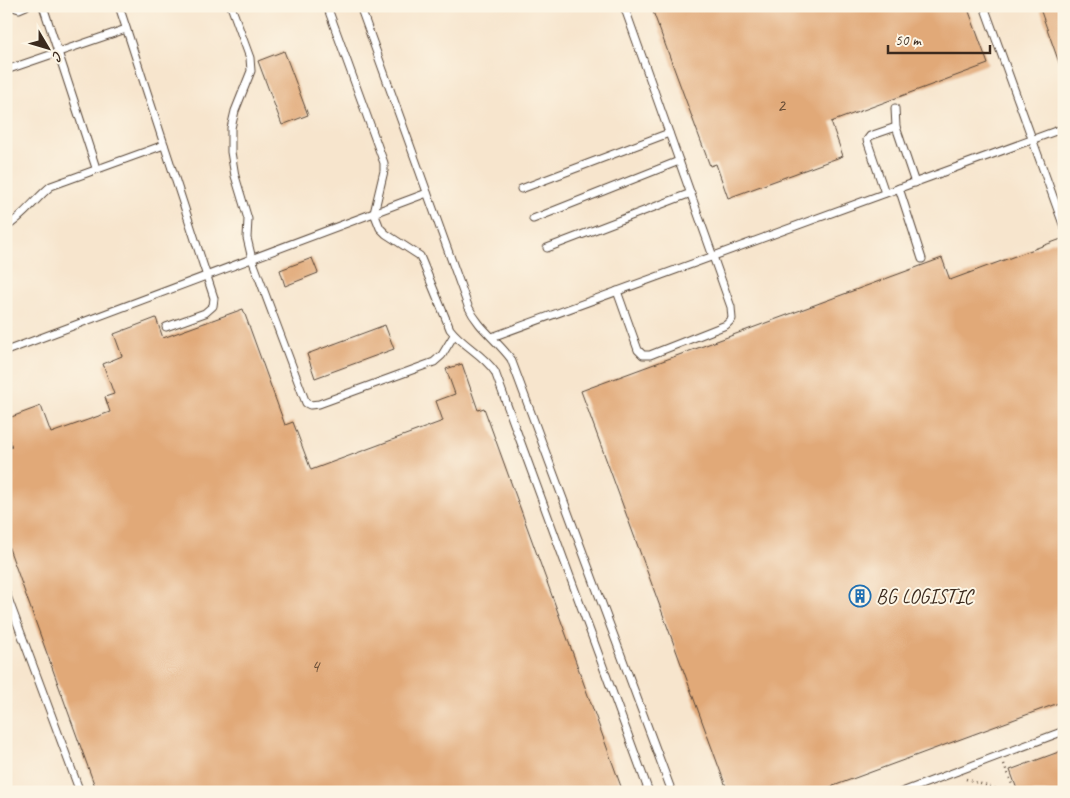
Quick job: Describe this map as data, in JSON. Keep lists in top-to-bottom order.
{
  "places": {
    "building": ["BG LOGISTIC"]
  },
  "house_numbers": ["2", "4"],
  "scale_bar": "50 m",
  "north": "bottom right"
}
